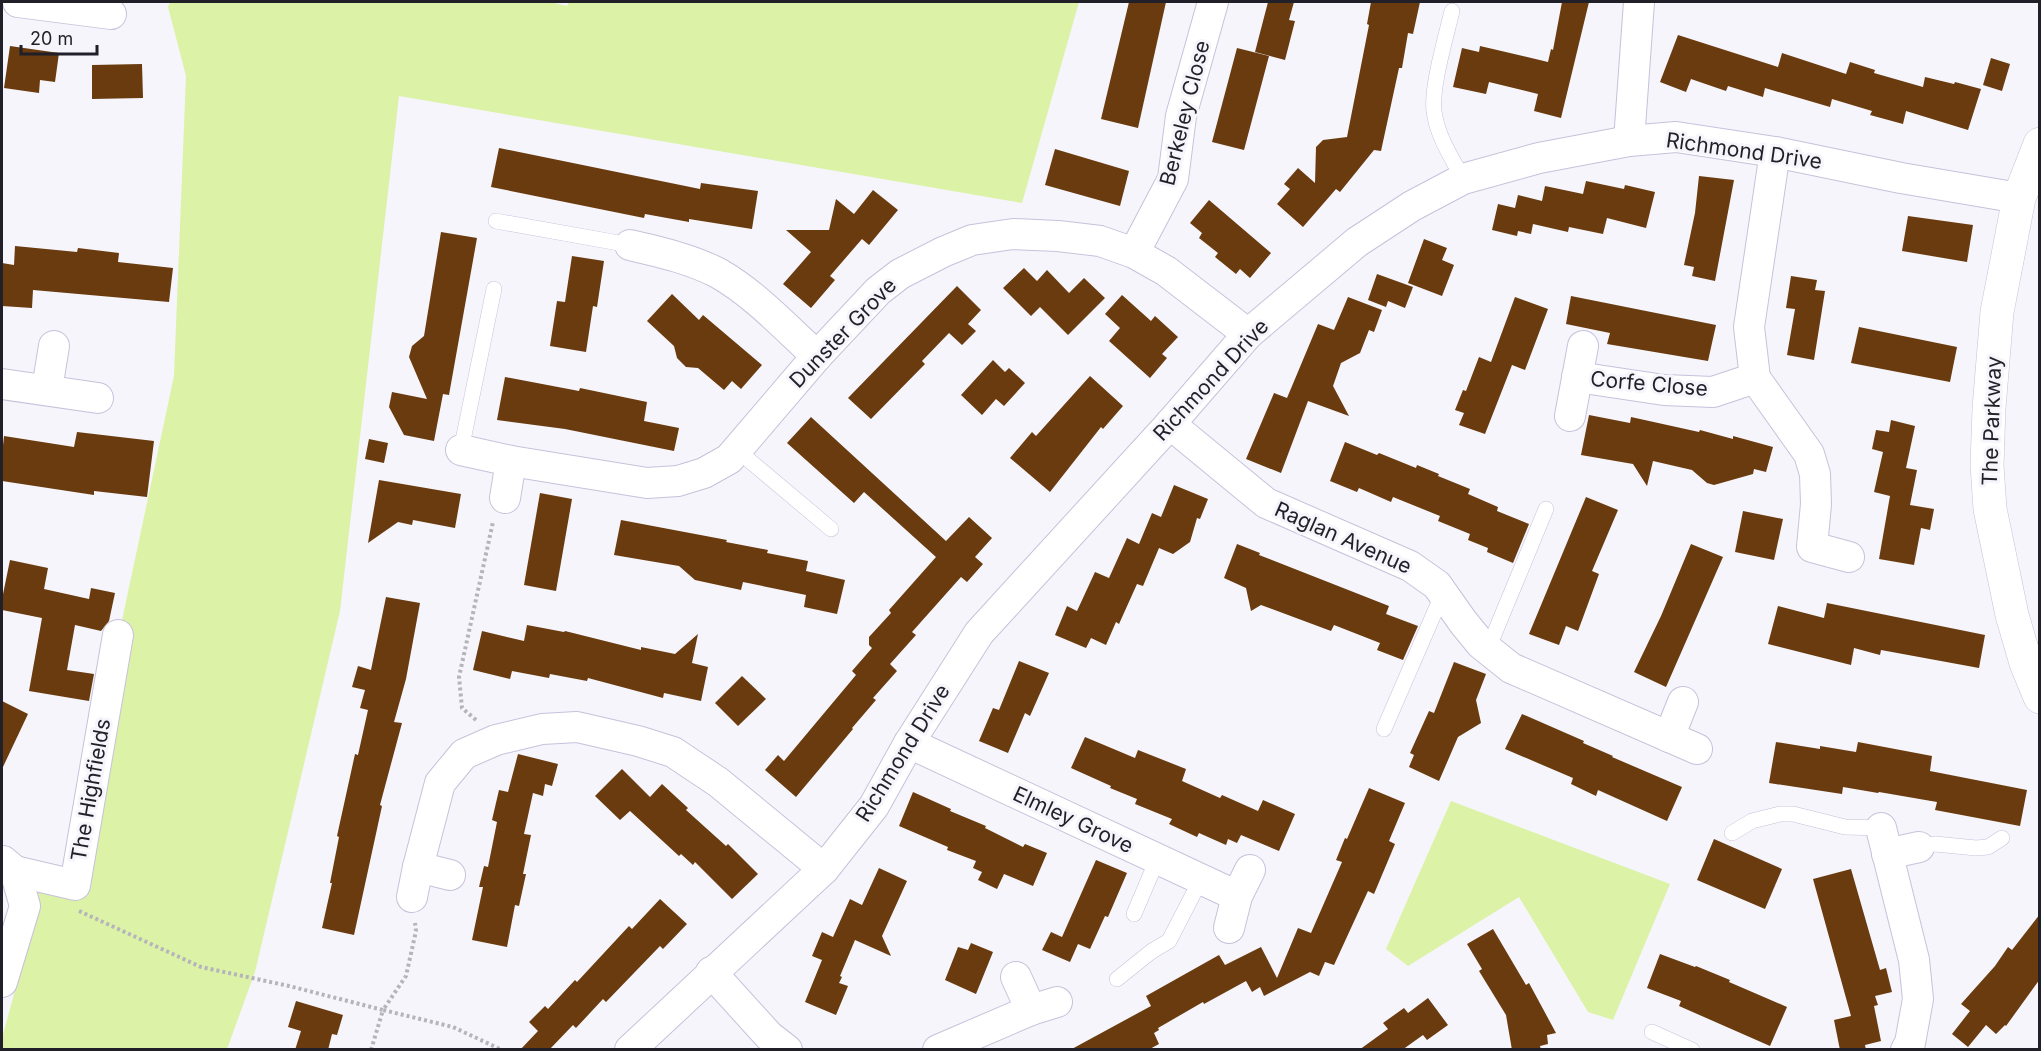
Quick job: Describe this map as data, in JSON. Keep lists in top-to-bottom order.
{
  "streets": {
    "street": [
      "Berkeley Close",
      "Richmond Drive",
      "Dunster Grove",
      "Corfe Close",
      "The Parkway",
      "Raglan Avenue",
      "The Highfields",
      "Elmley Grove"
    ]
  },
  "crossings": [
    ["Berkeley Close", "Dunster Grove"],
    ["Richmond Drive", "Dunster Grove"],
    ["Richmond Drive", "The Parkway"],
    ["Richmond Drive", "Raglan Avenue"],
    ["Richmond Drive", "Elmley Grove"]
  ],
  "scale_bar": "20 m"
}
